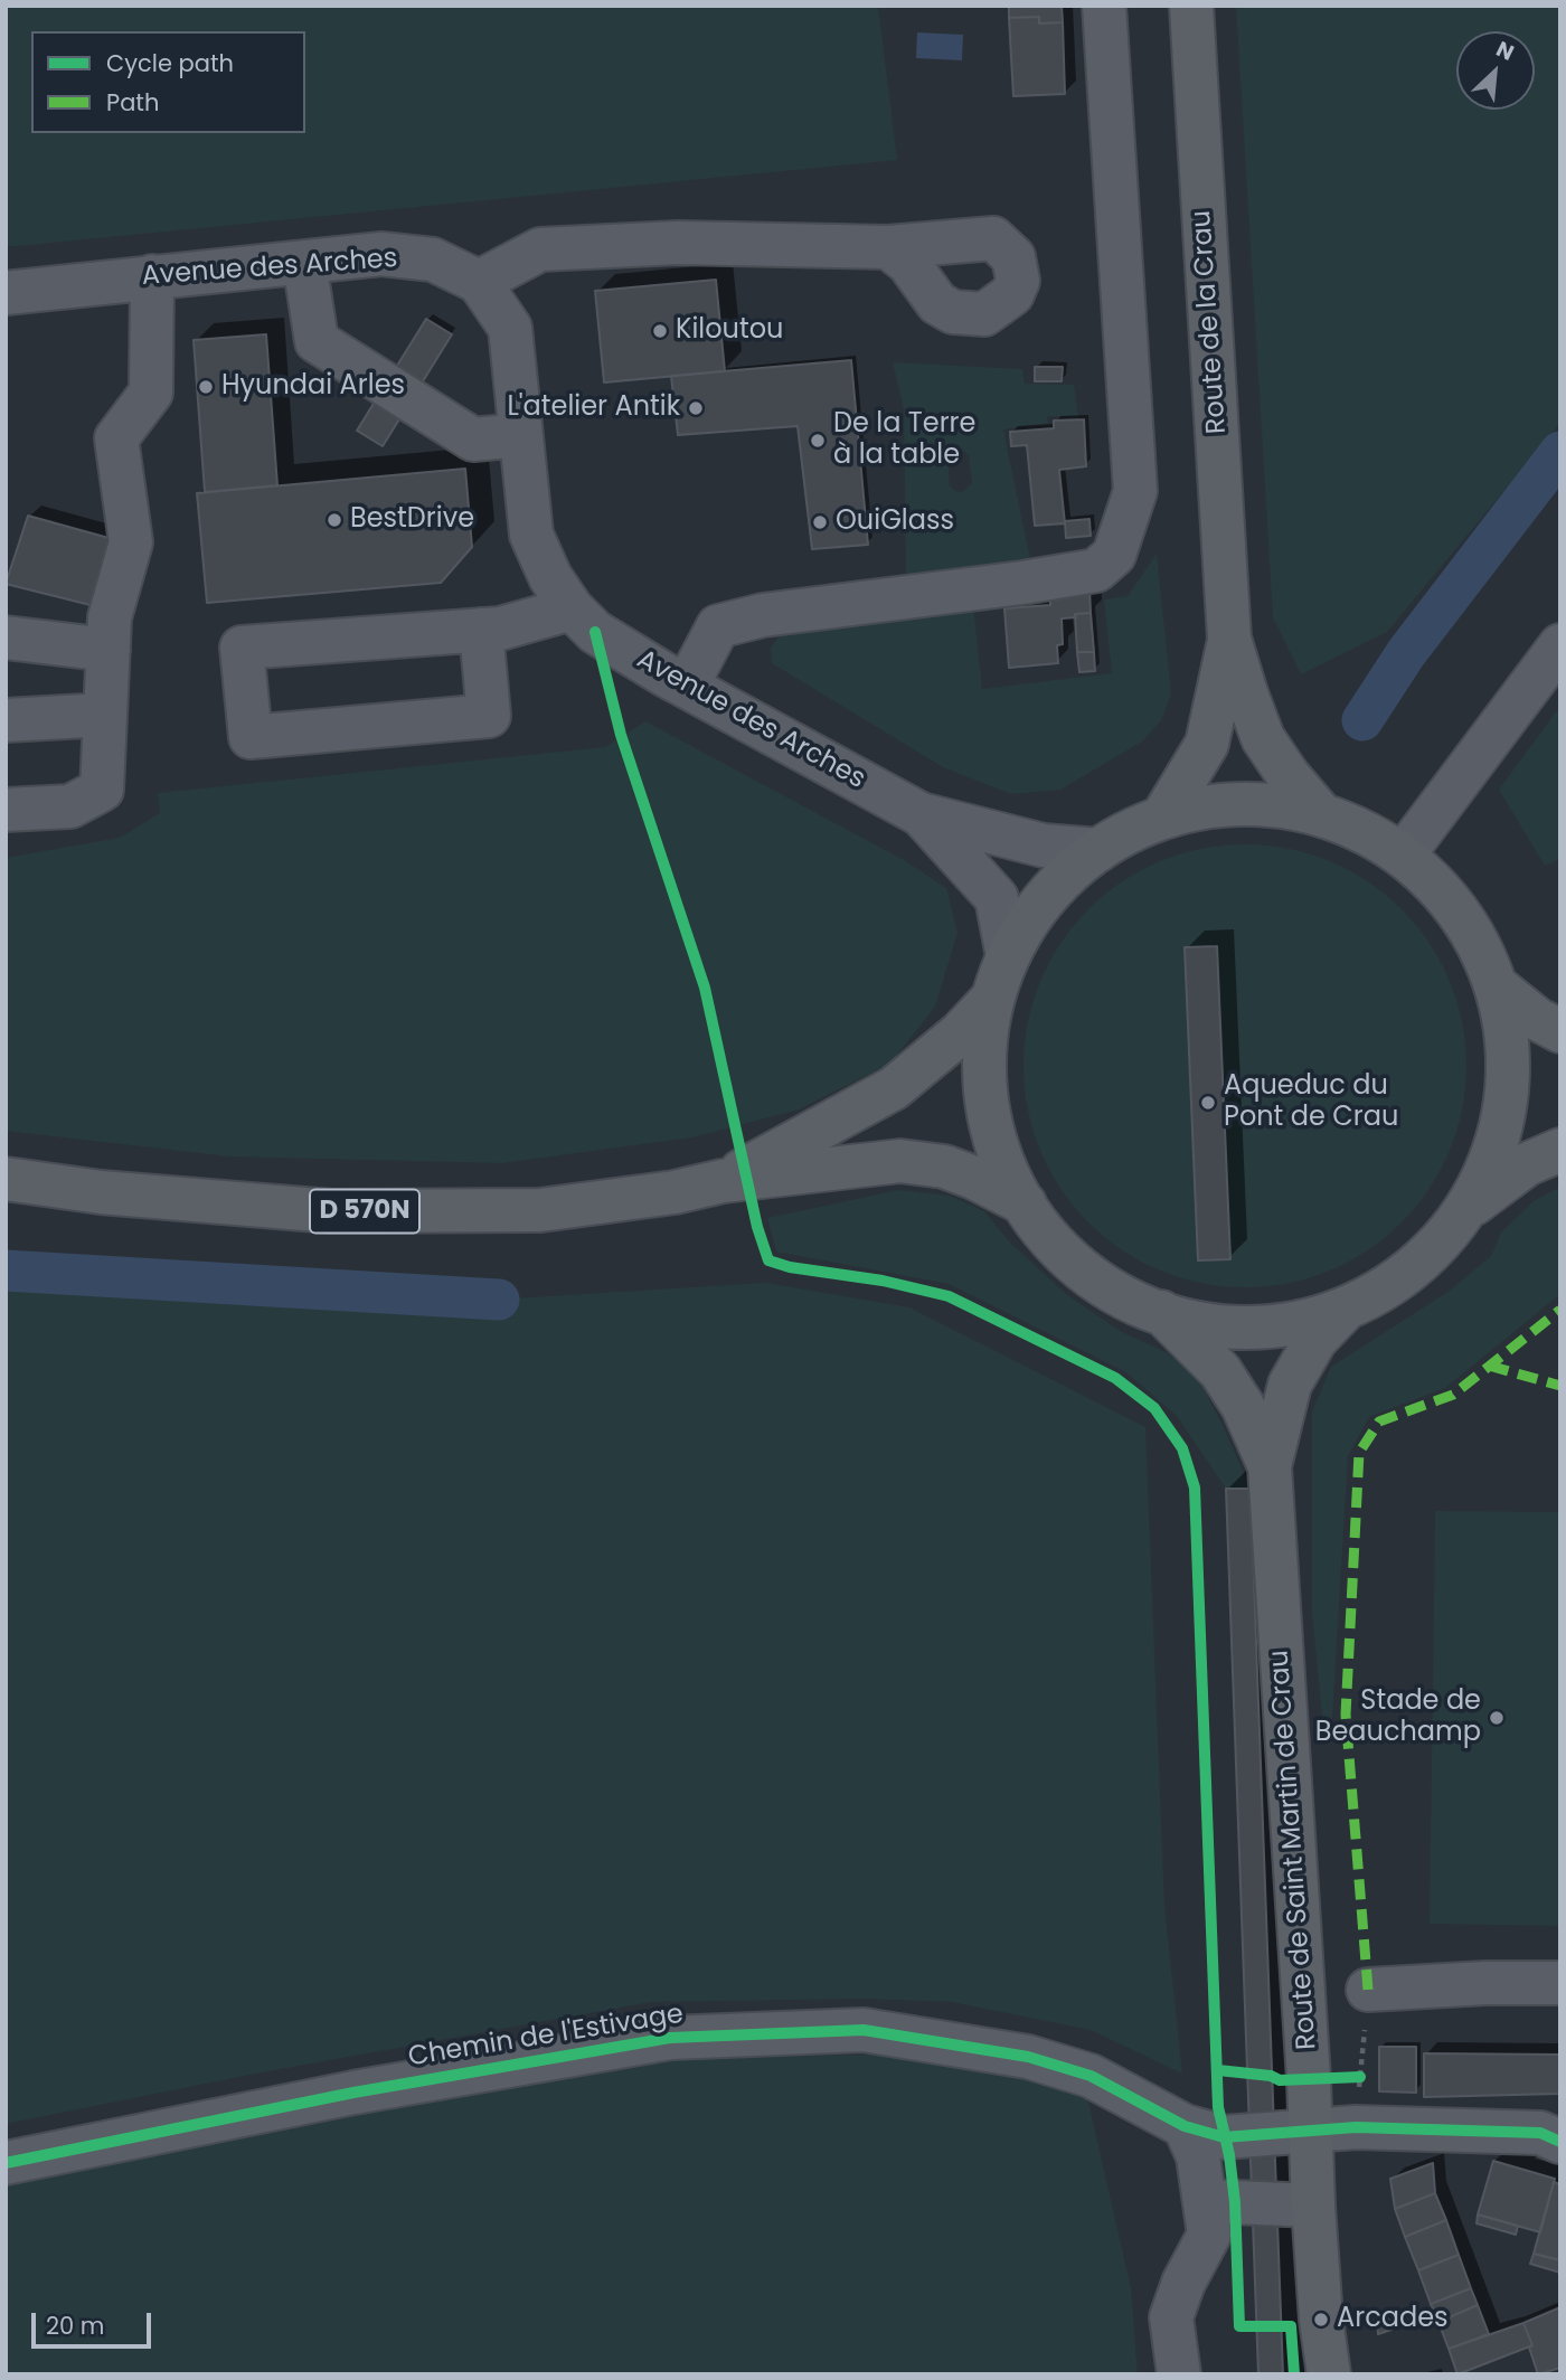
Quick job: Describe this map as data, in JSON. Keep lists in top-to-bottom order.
{
  "streets": {
    "main road": ["Route de la Crau", "D 570N", "Route de Saint Martin de Crau"],
    "street": ["Avenue des Arches", "Chemin de l'Estivage"]
  },
  "crossings": [
    ["Route de Saint Martin de Crau", "Chemin de l'Estivage"]
  ],
  "places": [
    "Kiloutou",
    "Hyundai Arles",
    "L'atelier Antik",
    "De la Terre à la table",
    "BestDrive",
    "OuiGlass",
    "Aqueduc du Pont de Crau",
    "Stade de Beauchamp",
    "Arcades"
  ],
  "legend": ["Cycle path", "Path"],
  "scale_bar": "20 m",
  "north": "top right"
}
